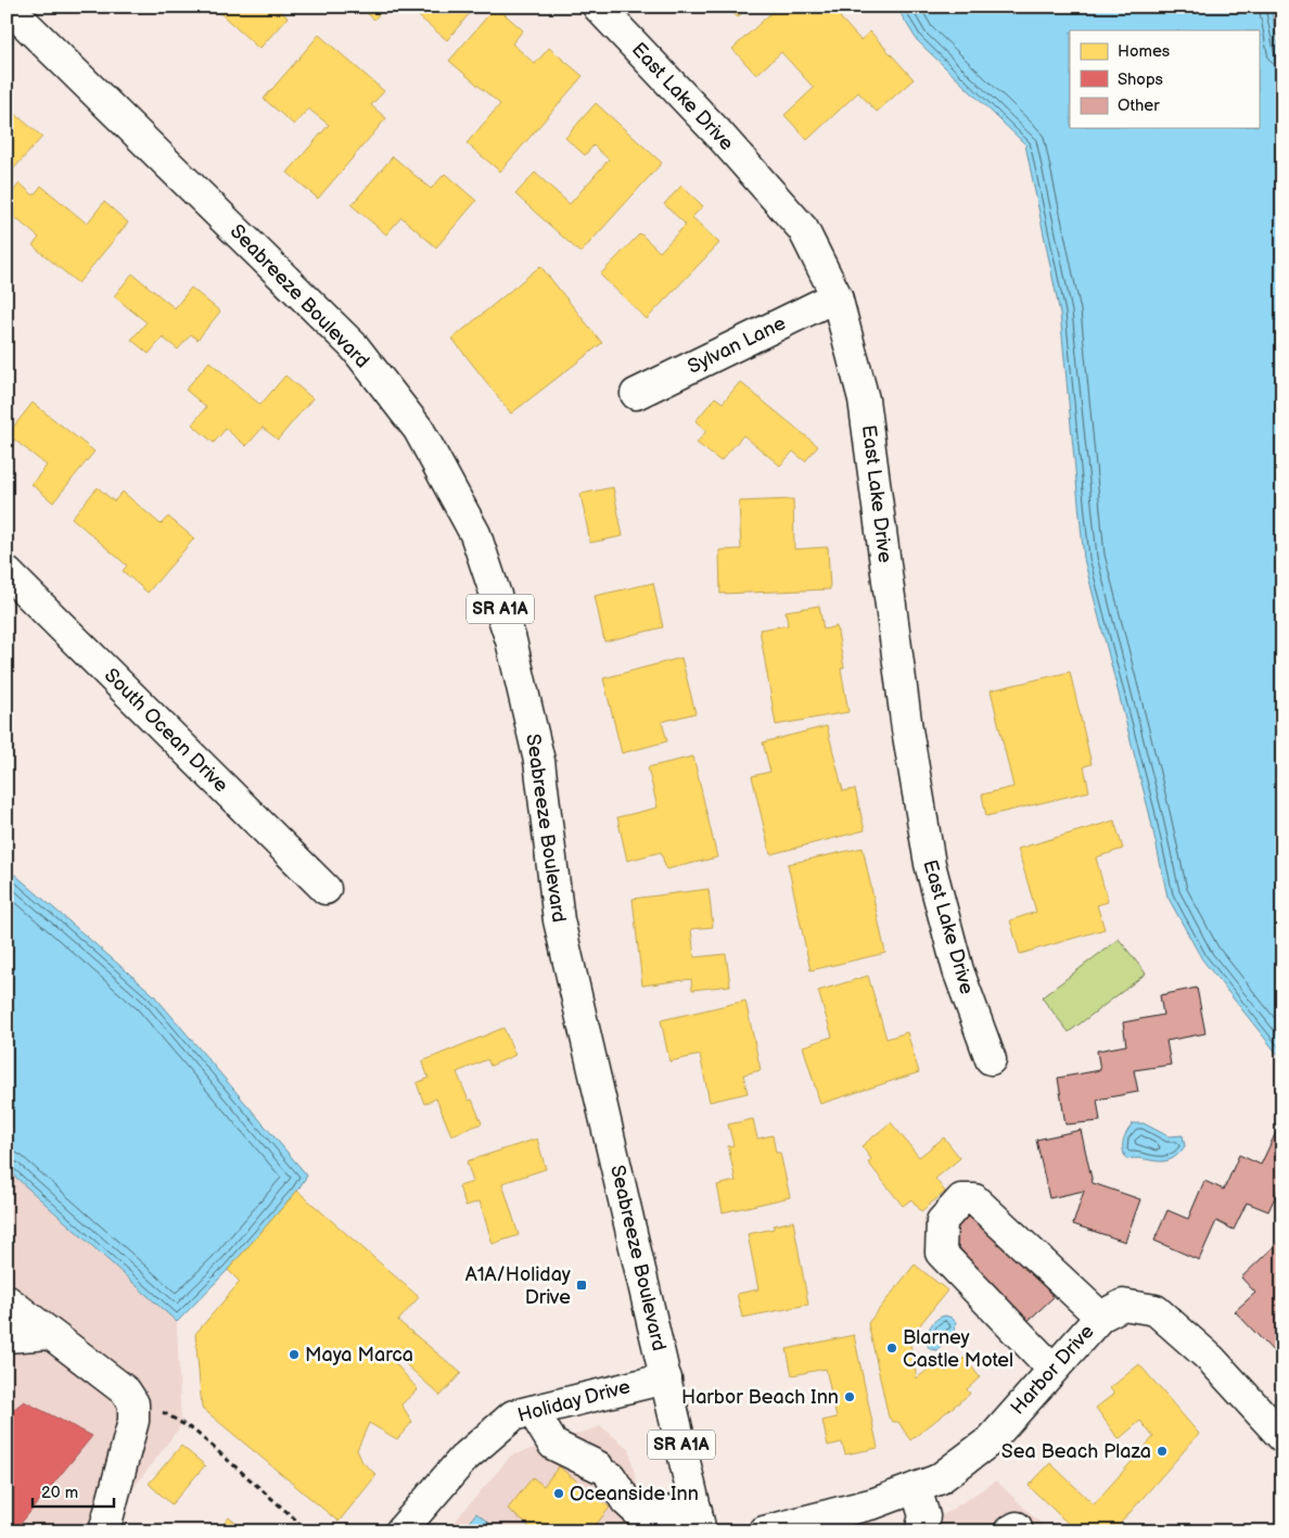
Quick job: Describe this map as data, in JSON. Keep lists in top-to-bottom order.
{
  "streets": {
    "street": [
      "East Lake Drive",
      "Seabreeze Boulevard",
      "Sylvan Lane",
      "SR A1A",
      "South Ocean Drive",
      "Harbor Drive",
      "Holiday Drive"
    ]
  },
  "crossings": [
    ["East Lake Drive", "Sylvan Lane"],
    ["Seabreeze Boulevard", "Holiday Drive"]
  ],
  "places": {
    "transit": ["A1A/Holiday Drive"],
    "other": [
      "Blarney Castle Motel",
      "Maya Marca",
      "Harbor Beach Inn",
      "Sea Beach Plaza",
      "Oceanside Inn"
    ]
  },
  "legend": ["Homes", "Shops", "Other"],
  "scale_bar": "20 m"
}
